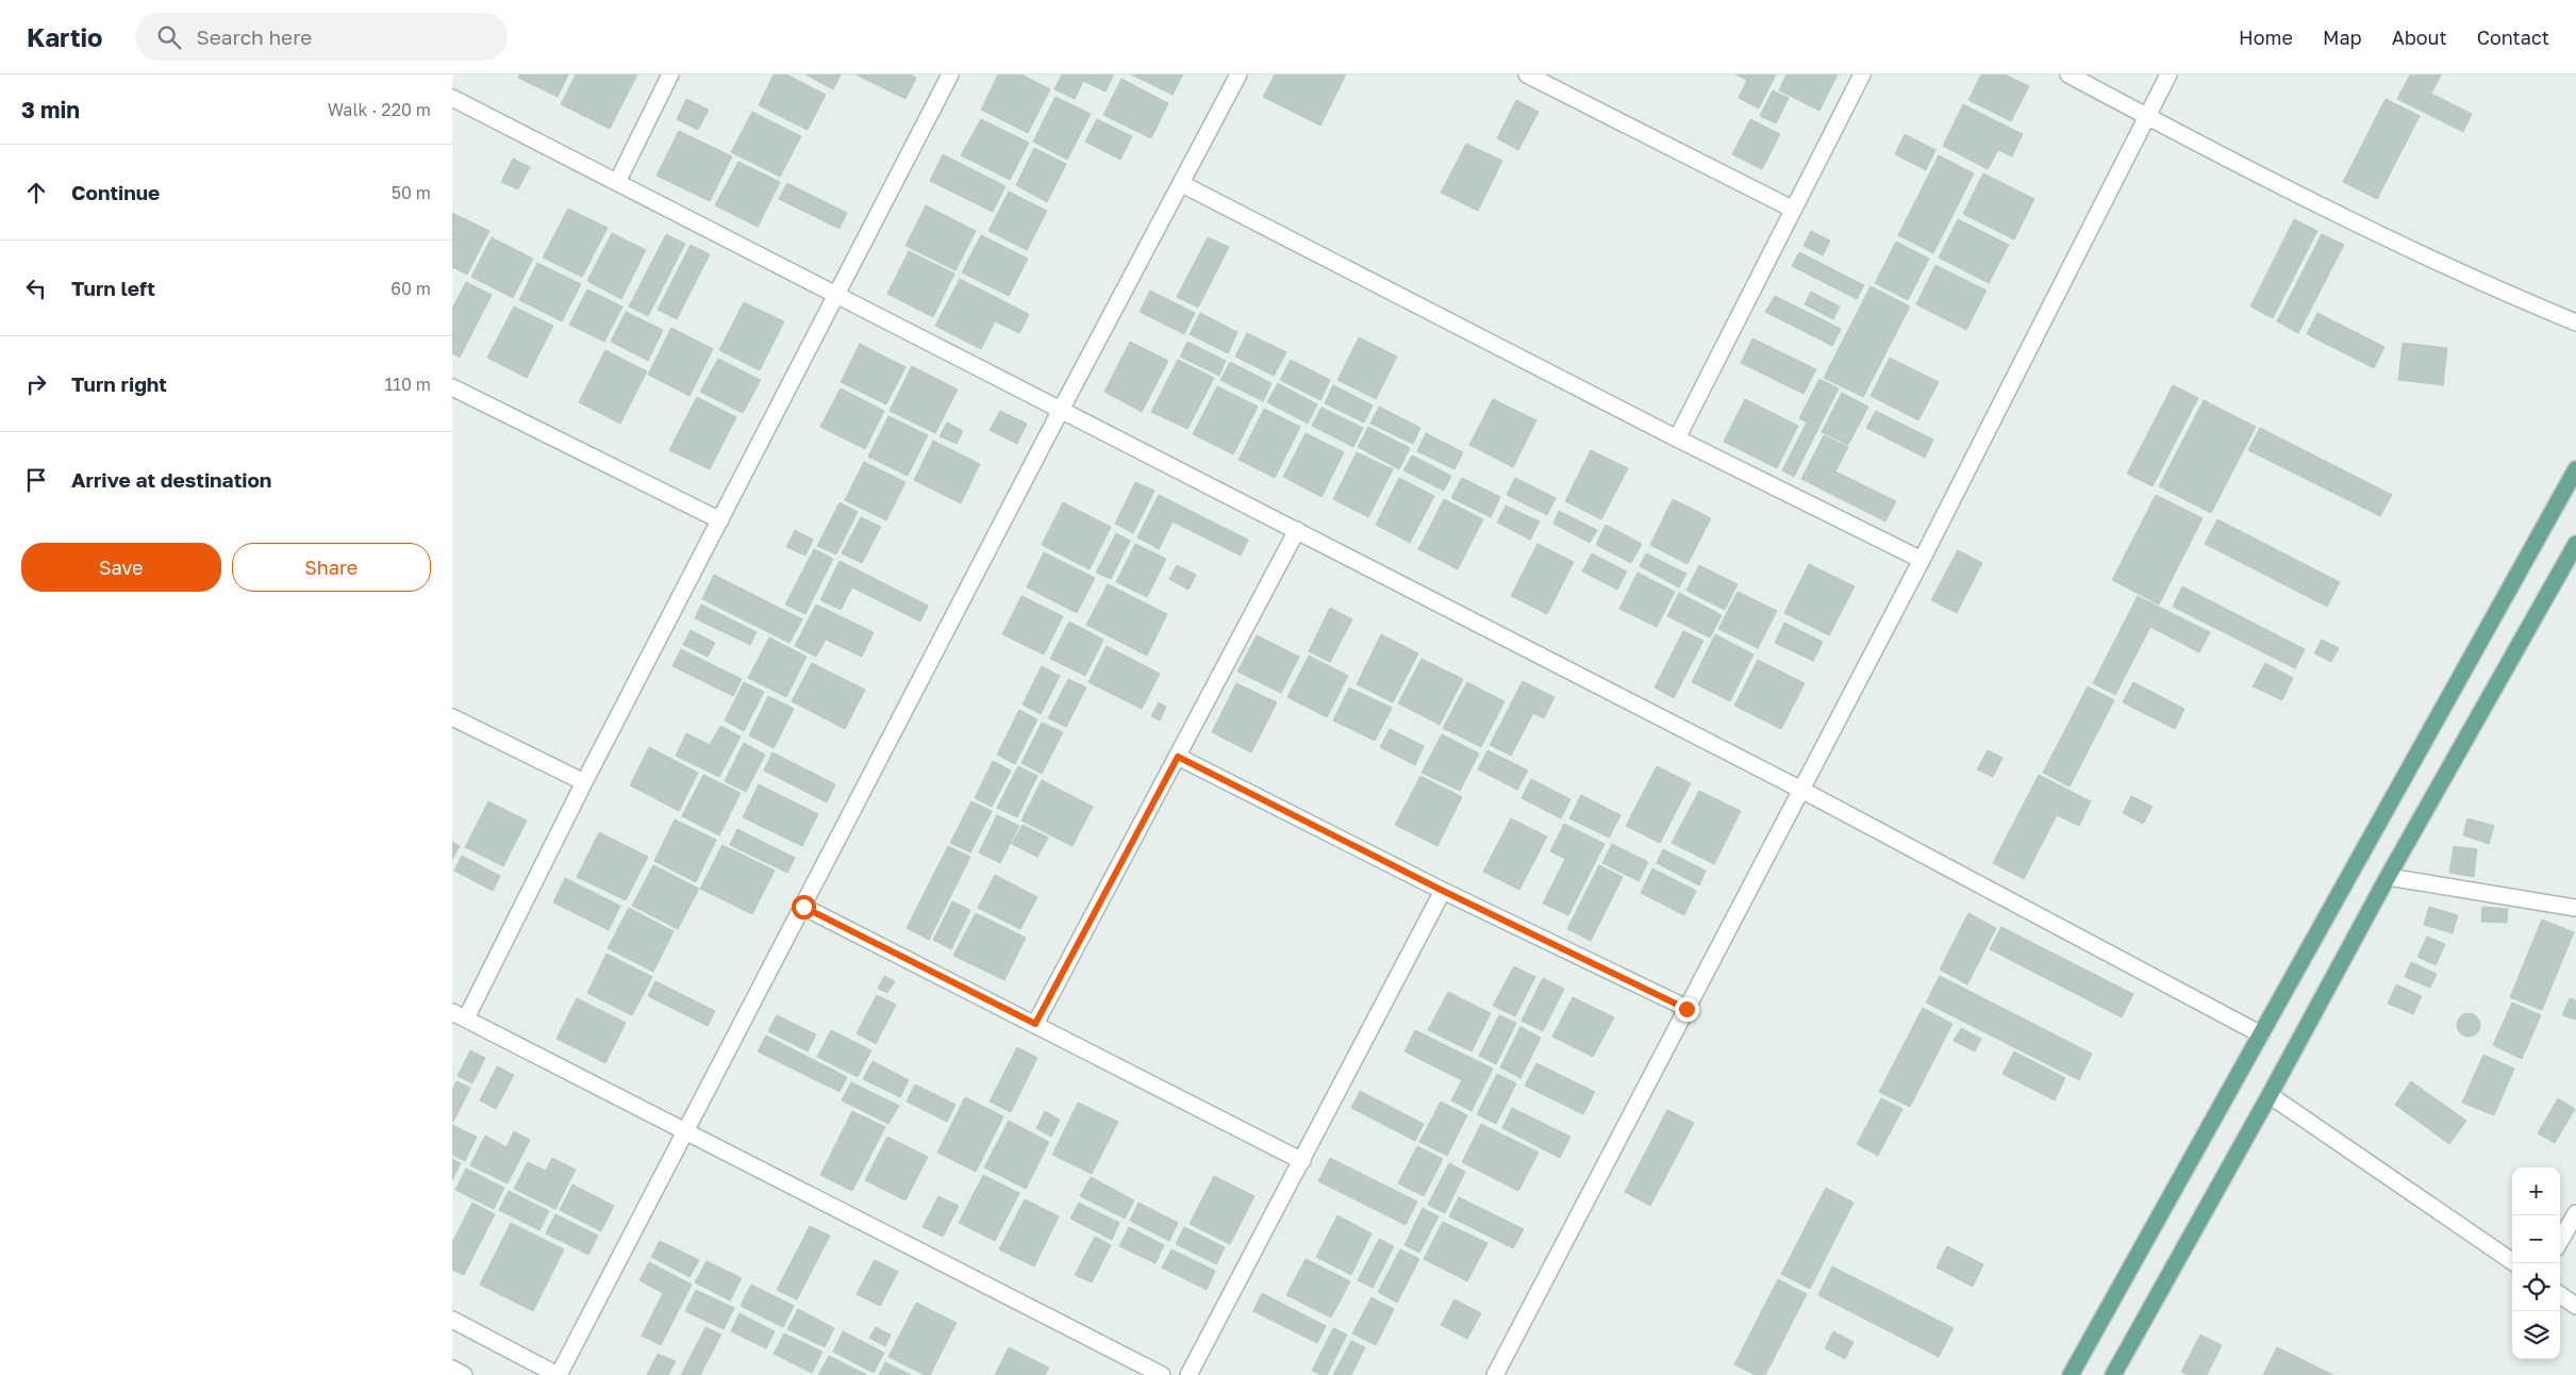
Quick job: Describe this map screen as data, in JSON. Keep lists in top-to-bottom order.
{
  "page": {
    "header": "Kartio",
    "search": "Search here",
    "nav": [
      "Home",
      "Map",
      "About",
      "Contact"
    ],
    "heading": ["3 min", "Walk · 220 m"],
    "list": [
      ["Continue", "50 m"],
      ["Turn left", "60 m"],
      ["Turn right", "110 m"],
      "Arrive at destination"
    ],
    "buttons": ["Save", "Share"],
    "map_buttons": ["+", "−"]
  }
}
